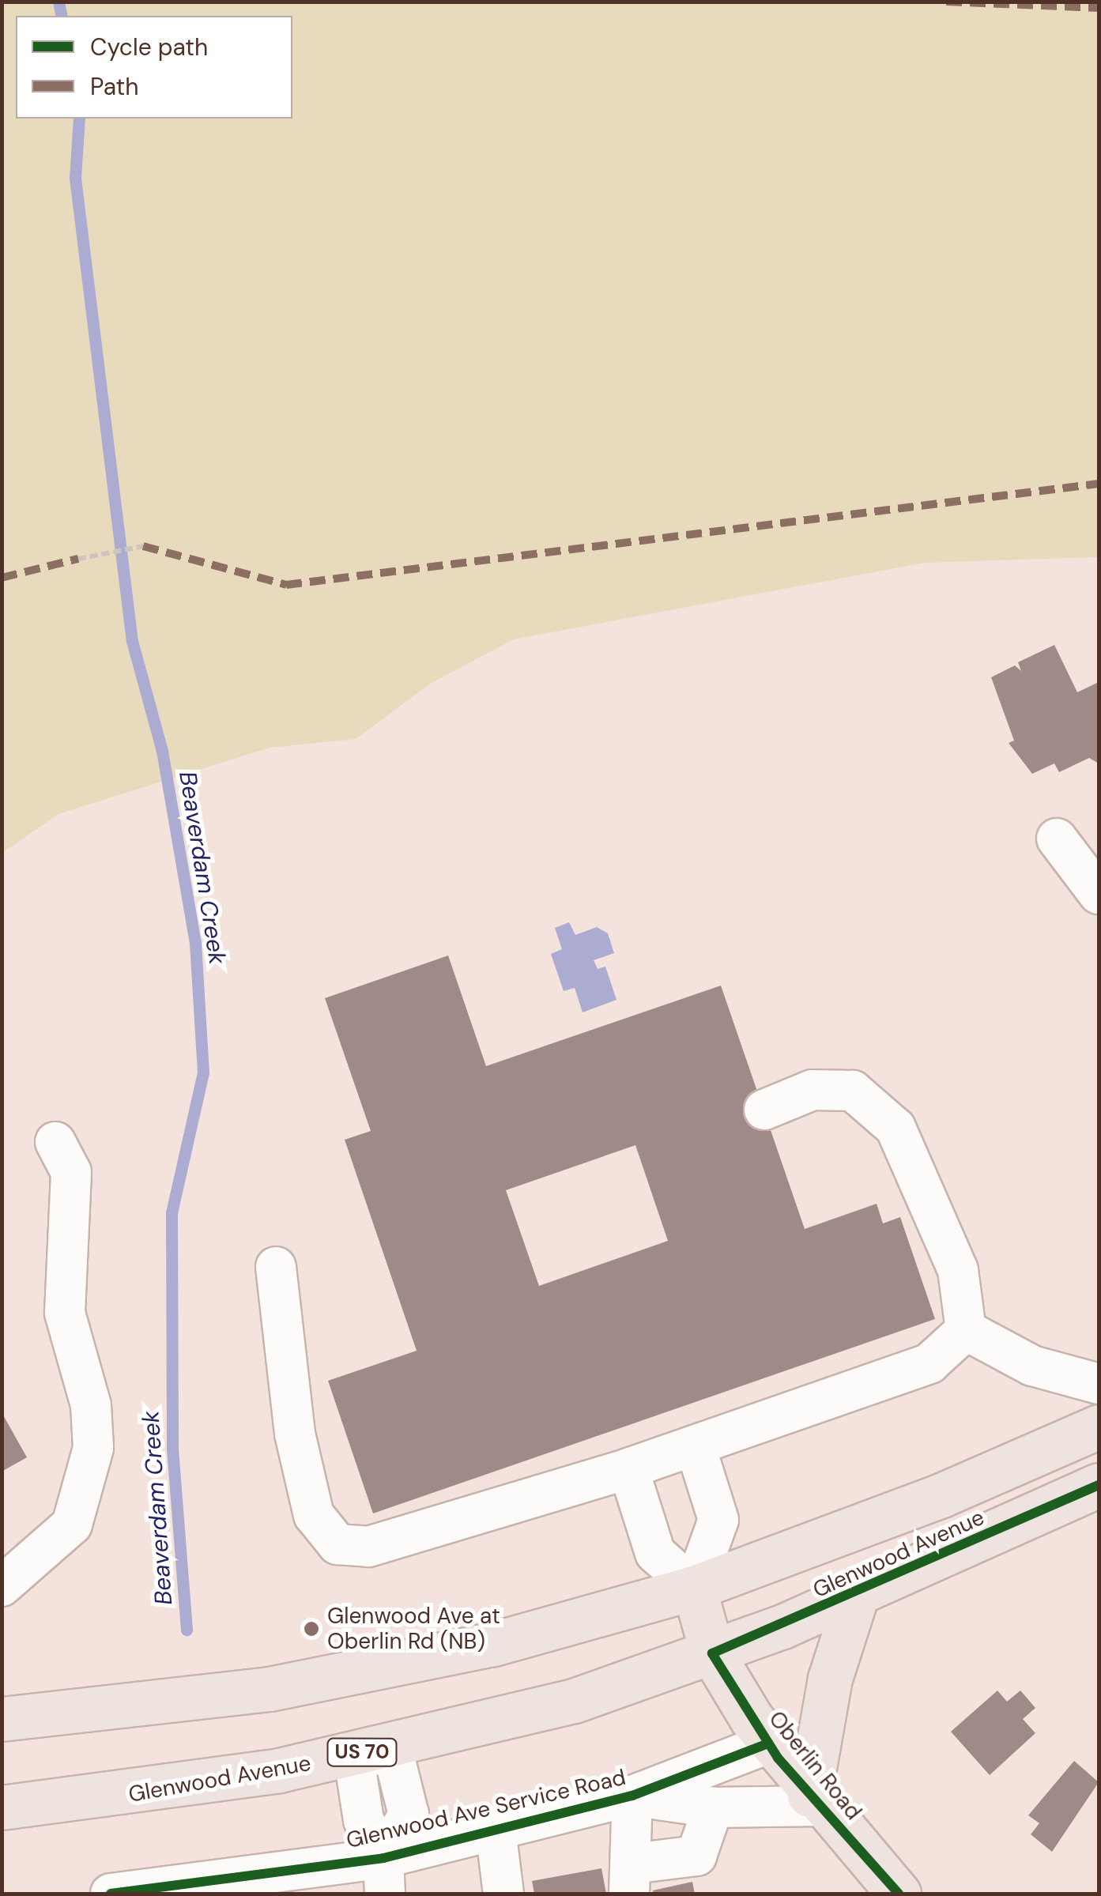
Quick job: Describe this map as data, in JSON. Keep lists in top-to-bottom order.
{
  "streets": {
    "main road": ["Glenwood Avenue", "US 70", "Oberlin Road"],
    "street": ["Glenwood Ave Service Road"]
  },
  "crossings": [
    ["Glenwood Avenue", "Oberlin Road"],
    ["Oberlin Road", "Glenwood Ave Service Road"]
  ],
  "water": ["Beaverdam Creek"],
  "places": ["Glenwood Ave at Oberlin Rd (NB)"],
  "legend": ["Cycle path", "Path"]
}
